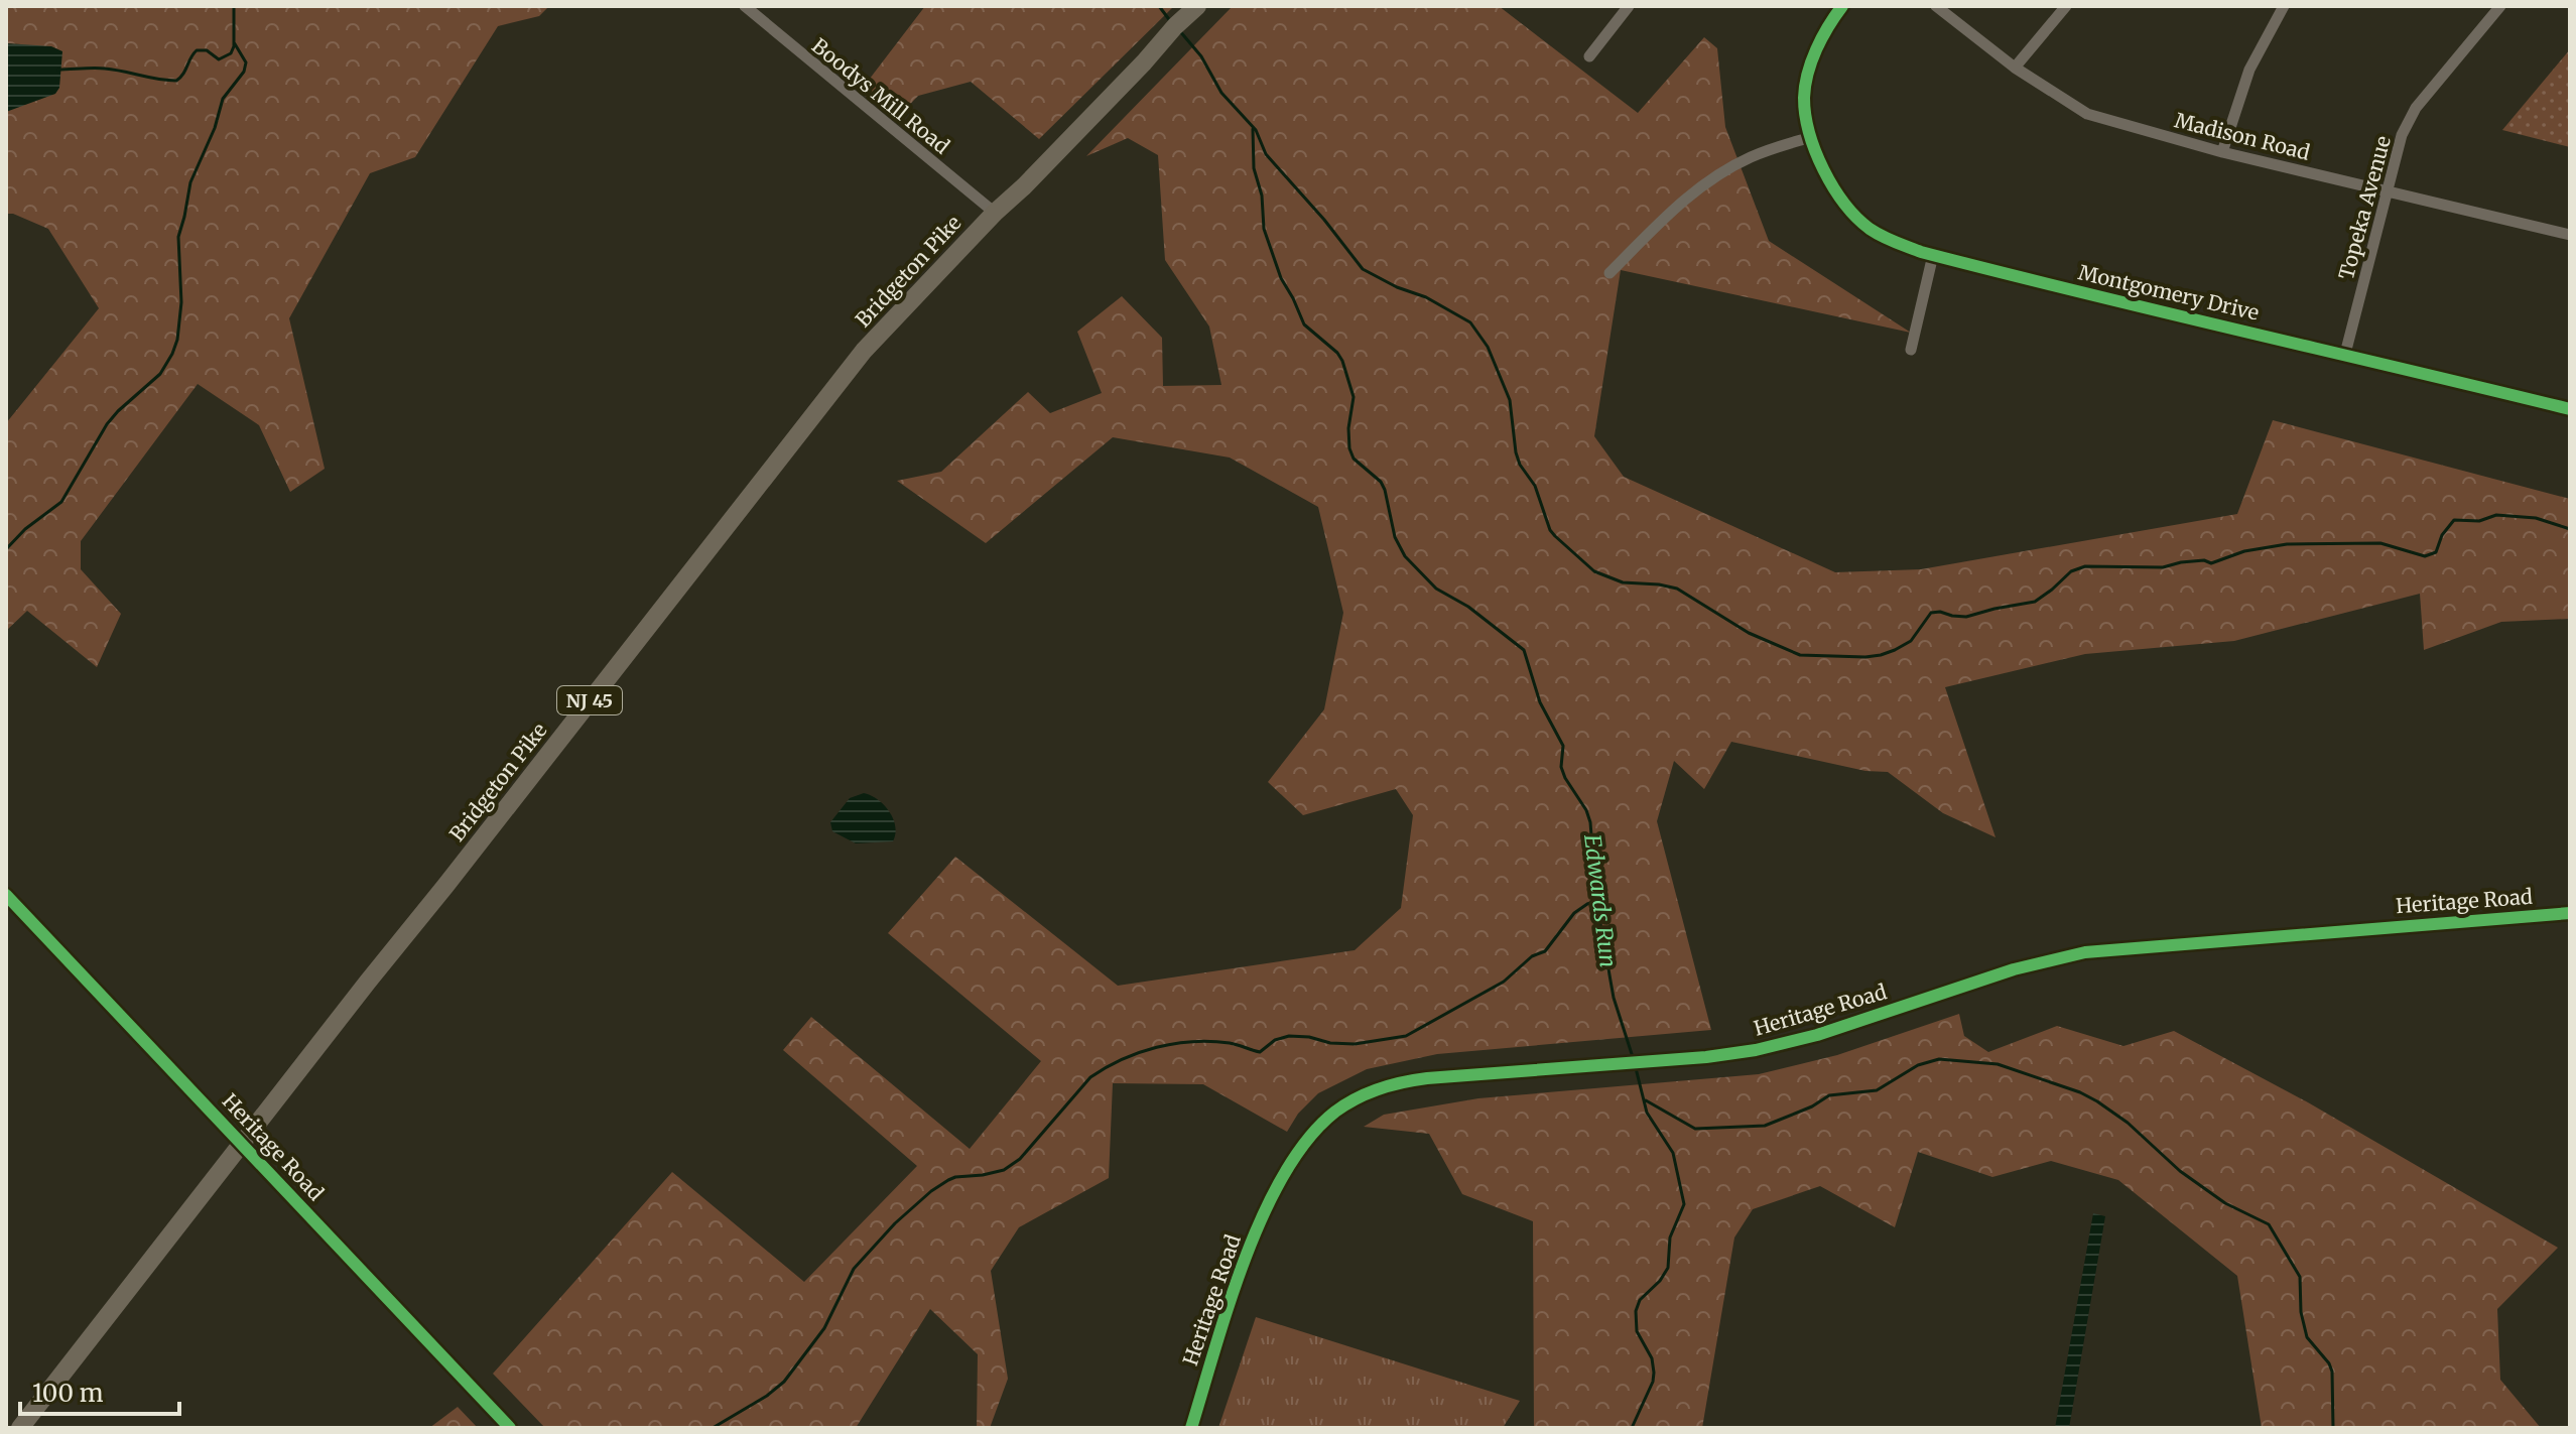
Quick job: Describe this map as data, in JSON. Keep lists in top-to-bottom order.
{
  "streets": {
    "main road": ["Bridgeton Pike", "NJ 45"],
    "street": [
      "Boodys Mill Road",
      "Madison Road",
      "Topeka Avenue",
      "Montgomery Drive",
      "Heritage Road"
    ]
  },
  "crossings": [
    ["Boodys Mill Road", "Bridgeton Pike"],
    ["Madison Road", "Topeka Avenue"],
    ["Topeka Avenue", "Montgomery Drive"],
    ["Bridgeton Pike", "Heritage Road"]
  ],
  "water": ["Edwards Run"],
  "scale_bar": "100 m"
}
